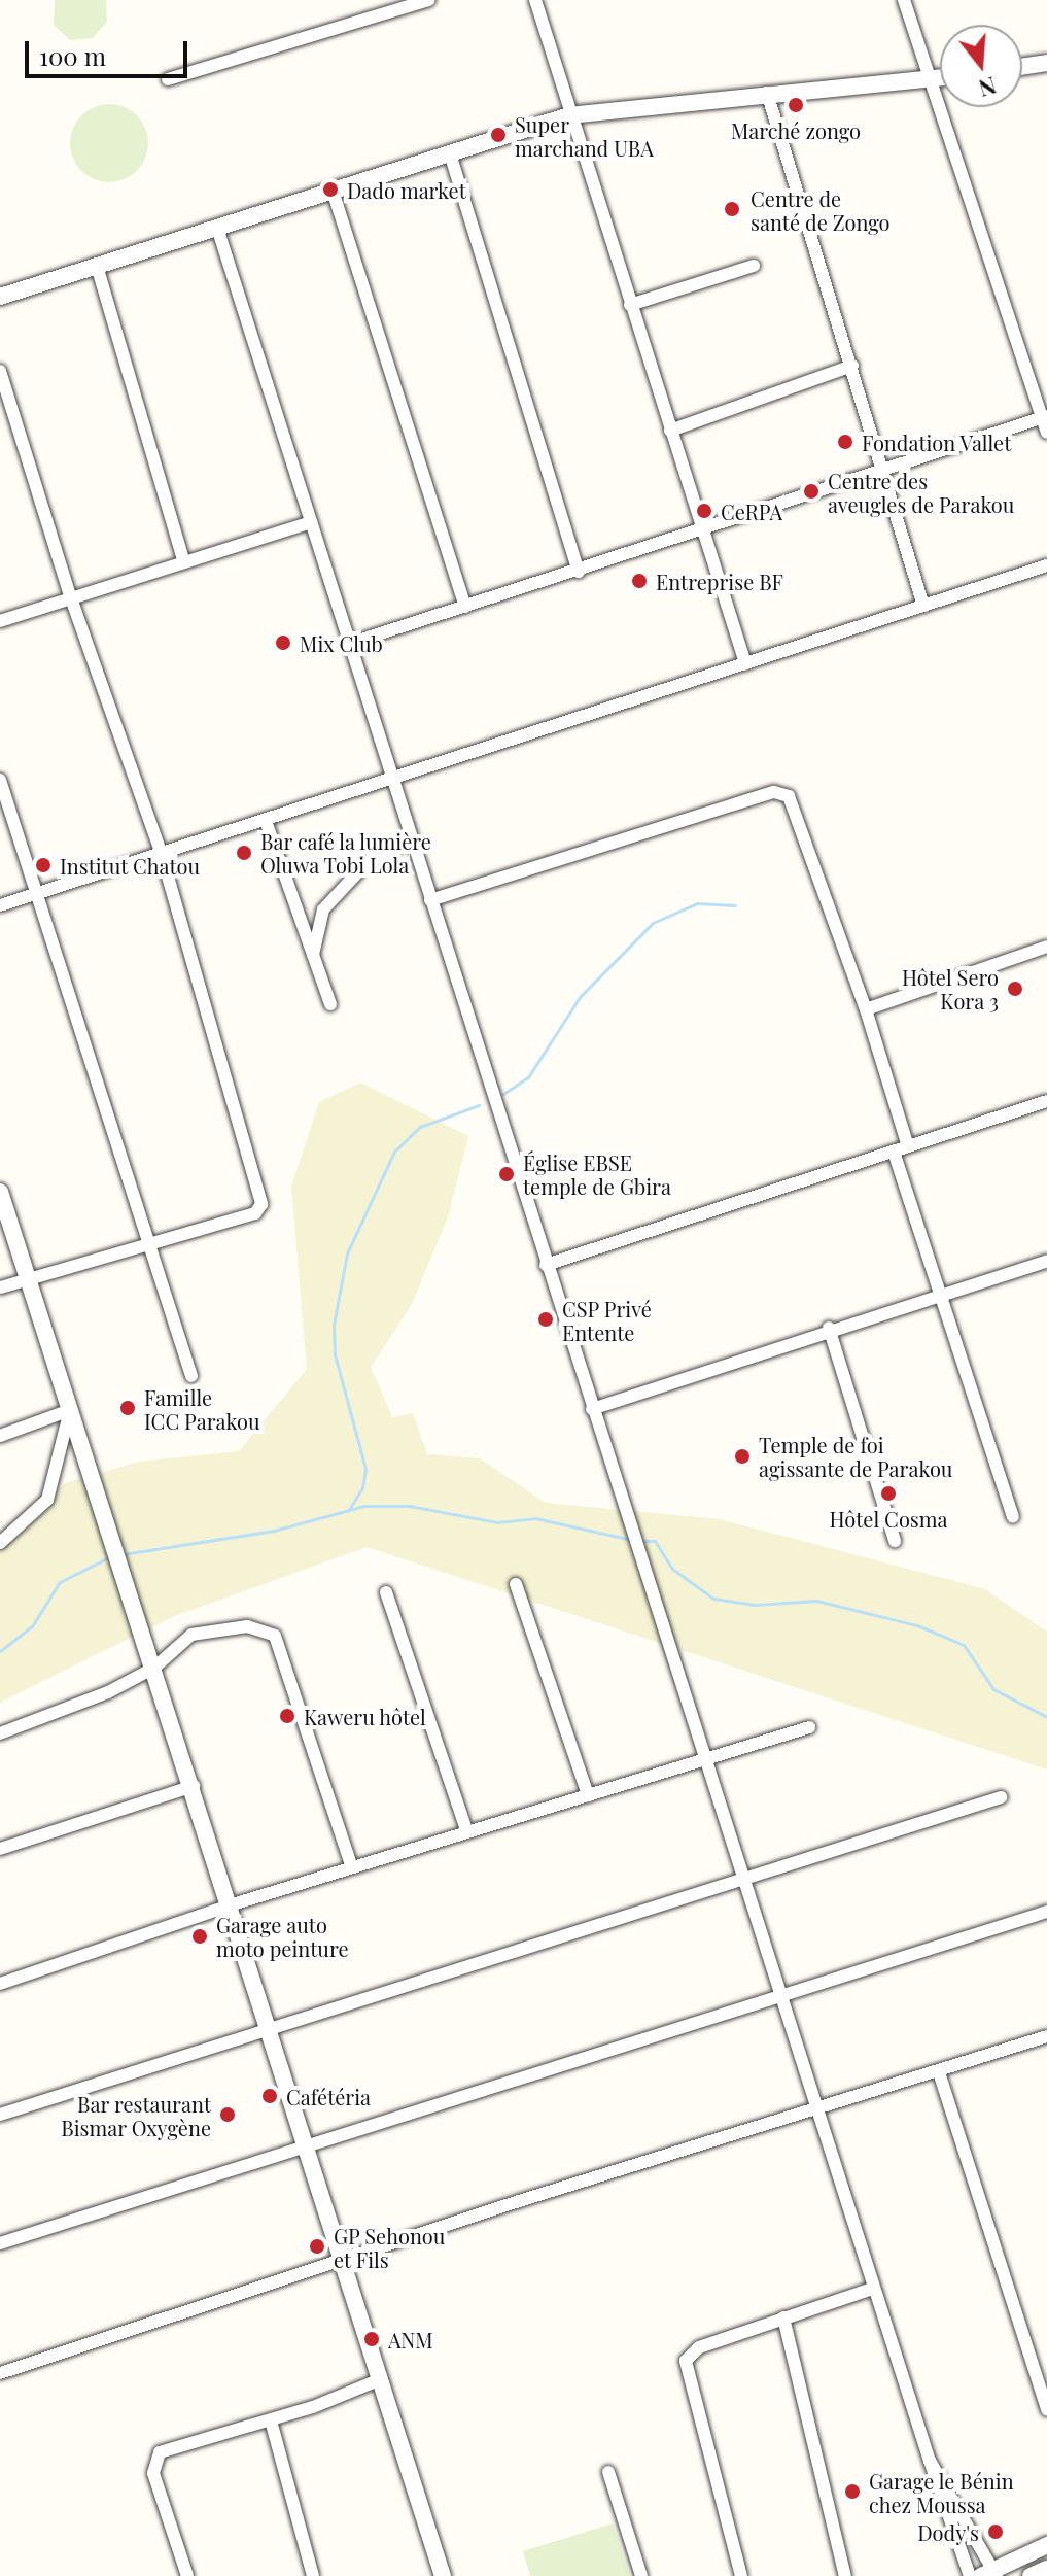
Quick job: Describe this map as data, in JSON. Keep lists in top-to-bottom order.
{
  "places": [
    "Marché zongo",
    "Super marchand UBA",
    "Dado market",
    "Centre de santé de Zongo",
    "Fondation Vallet",
    "Centre des aveugles de Parakou",
    "CeRPA",
    "Entreprise BF",
    "Mix Club",
    "Bar café la lumière Oluwa Tobi Lola",
    "Institut Chatou",
    "Hôtel Sero Kora 3",
    "Église EBSE temple de Gbira",
    "CSP Privé Entente",
    "Famille ICC Parakou",
    "Temple de foi agissante de Parakou",
    "Hôtel Cosma",
    "Kaweru hôtel",
    "Garage auto moto peinture",
    "Cafétéria",
    "Bar restaurant Bismar Oxygène",
    "GP Sehonou et Fils",
    "ANM",
    "Garage le Bénin chez Moussa",
    "Dody's"
  ],
  "scale_bar": "100 m",
  "north": "bottom"
}
